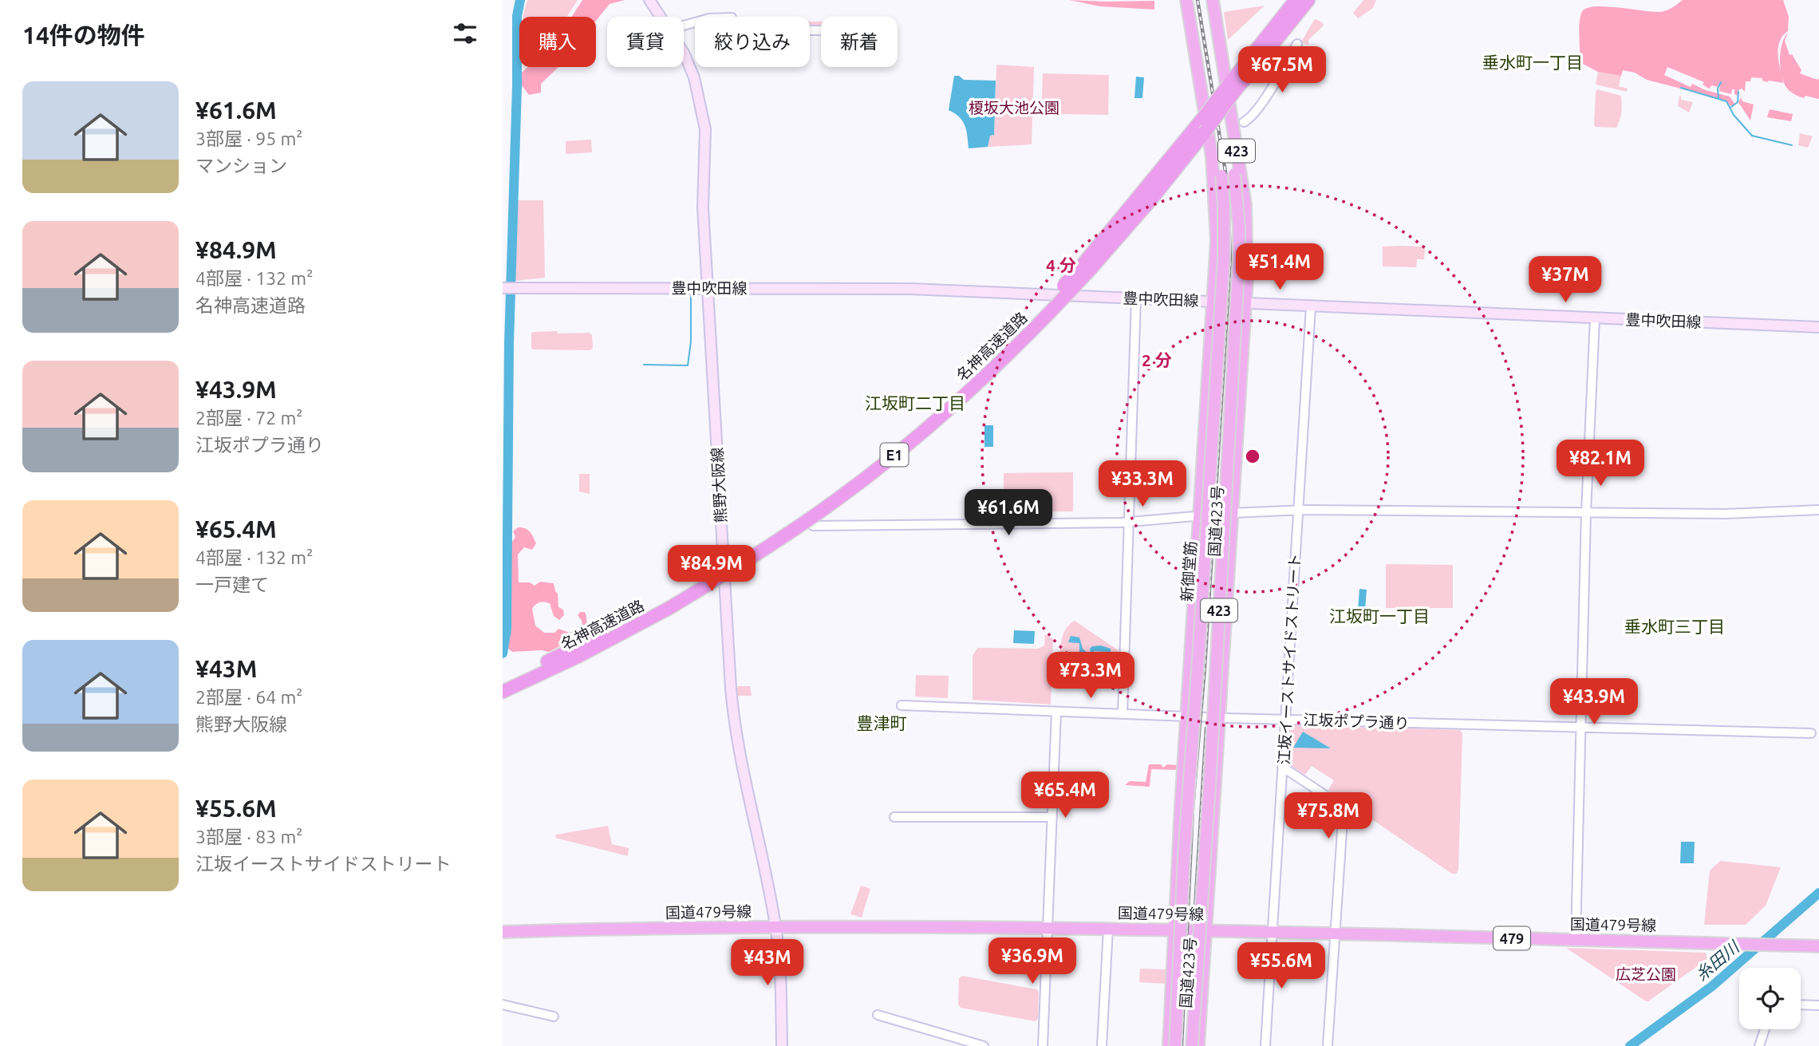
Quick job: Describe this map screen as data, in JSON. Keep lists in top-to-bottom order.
{
  "streets": {
    "highway": [
      "423",
      "名神高速道路",
      "E1",
      "国道423号",
      "新御堂筋",
      "国道479号線",
      "479"
    ],
    "main road": ["豊中吹田線", "熊野大阪線"],
    "street": ["江坂イーストサイドストリート", "江坂ポプラ通り"]
  },
  "crossings": [
    ["豊中吹田線", "熊野大阪線"],
    ["豊中吹田線", "国道423号"],
    ["豊中吹田線", "江坂イーストサイドストリート"],
    ["熊野大阪線", "国道479号線"],
    ["国道423号", "江坂ポプラ通り"],
    ["国道423号", "国道479号線"],
    ["江坂イーストサイドストリート", "江坂ポプラ通り"],
    ["江坂イーストサイドストリート", "国道479号線"]
  ],
  "districts": [
    "垂水町一丁目",
    "江坂町二丁目",
    "江坂町一丁目",
    "垂水町三丁目",
    "豊津町"
  ],
  "water": ["糸田川"],
  "parks": ["榎坂大池公園", "広芝公園"],
  "page": {
    "heading": "14件の物件",
    "chip": [
      "購入",
      "賃貸",
      "絞り込み",
      "新着"
    ],
    "price": [
      "¥67.5M",
      "¥51.4M",
      "¥37M",
      "¥82.1M",
      "¥33.3M",
      "¥61.6M",
      "¥84.9M",
      "¥73.3M",
      "¥43.9M",
      "¥65.4M",
      "¥75.8M",
      "¥36.9M",
      "¥43M",
      "¥55.6M"
    ],
    "list": [
      {
        "name": "¥61.6M",
        "note": "3部屋 · 95 m² · マンション"
      },
      {
        "name": "¥84.9M",
        "note": "4部屋 · 132 m² · 名神高速道路"
      },
      {
        "name": "¥43.9M",
        "note": "2部屋 · 72 m² · 江坂ポプラ通り"
      },
      {
        "name": "¥65.4M",
        "note": "4部屋 · 132 m² · 一戸建て"
      },
      {
        "name": "¥43M",
        "note": "2部屋 · 64 m² · 熊野大阪線"
      },
      {
        "name": "¥55.6M",
        "note": "3部屋 · 83 m² · 江坂イーストサイドストリート"
      }
    ]
  },
  "rings": ["4 分", "2 分"]
}
